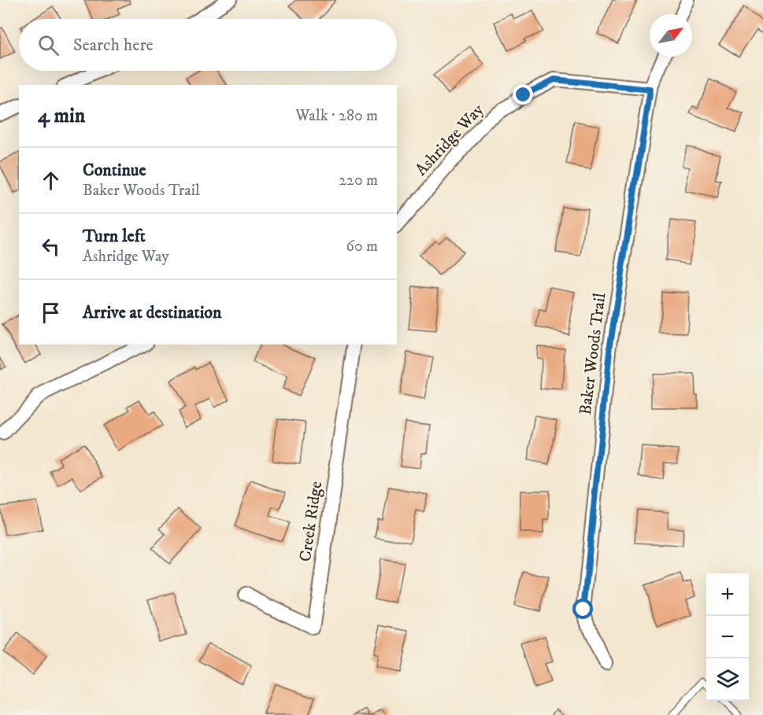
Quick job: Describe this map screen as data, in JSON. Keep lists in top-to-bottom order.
{
  "streets": {
    "street": ["Ashridge Way", "Baker Woods Trail", "Creek Ridge"]
  },
  "crossings": [
    ["Ashridge Way", "Baker Woods Trail"]
  ],
  "north": "top right",
  "page": {
    "search": "Search here",
    "heading": ["4 min", "Walk · 280 m"],
    "list": [
      ["Continue", "Baker Woods Trail", "220 m"],
      ["Turn left", "Ashridge Way", "60 m"],
      "Arrive at destination"
    ],
    "map_buttons": ["+", "−"]
  }
}
